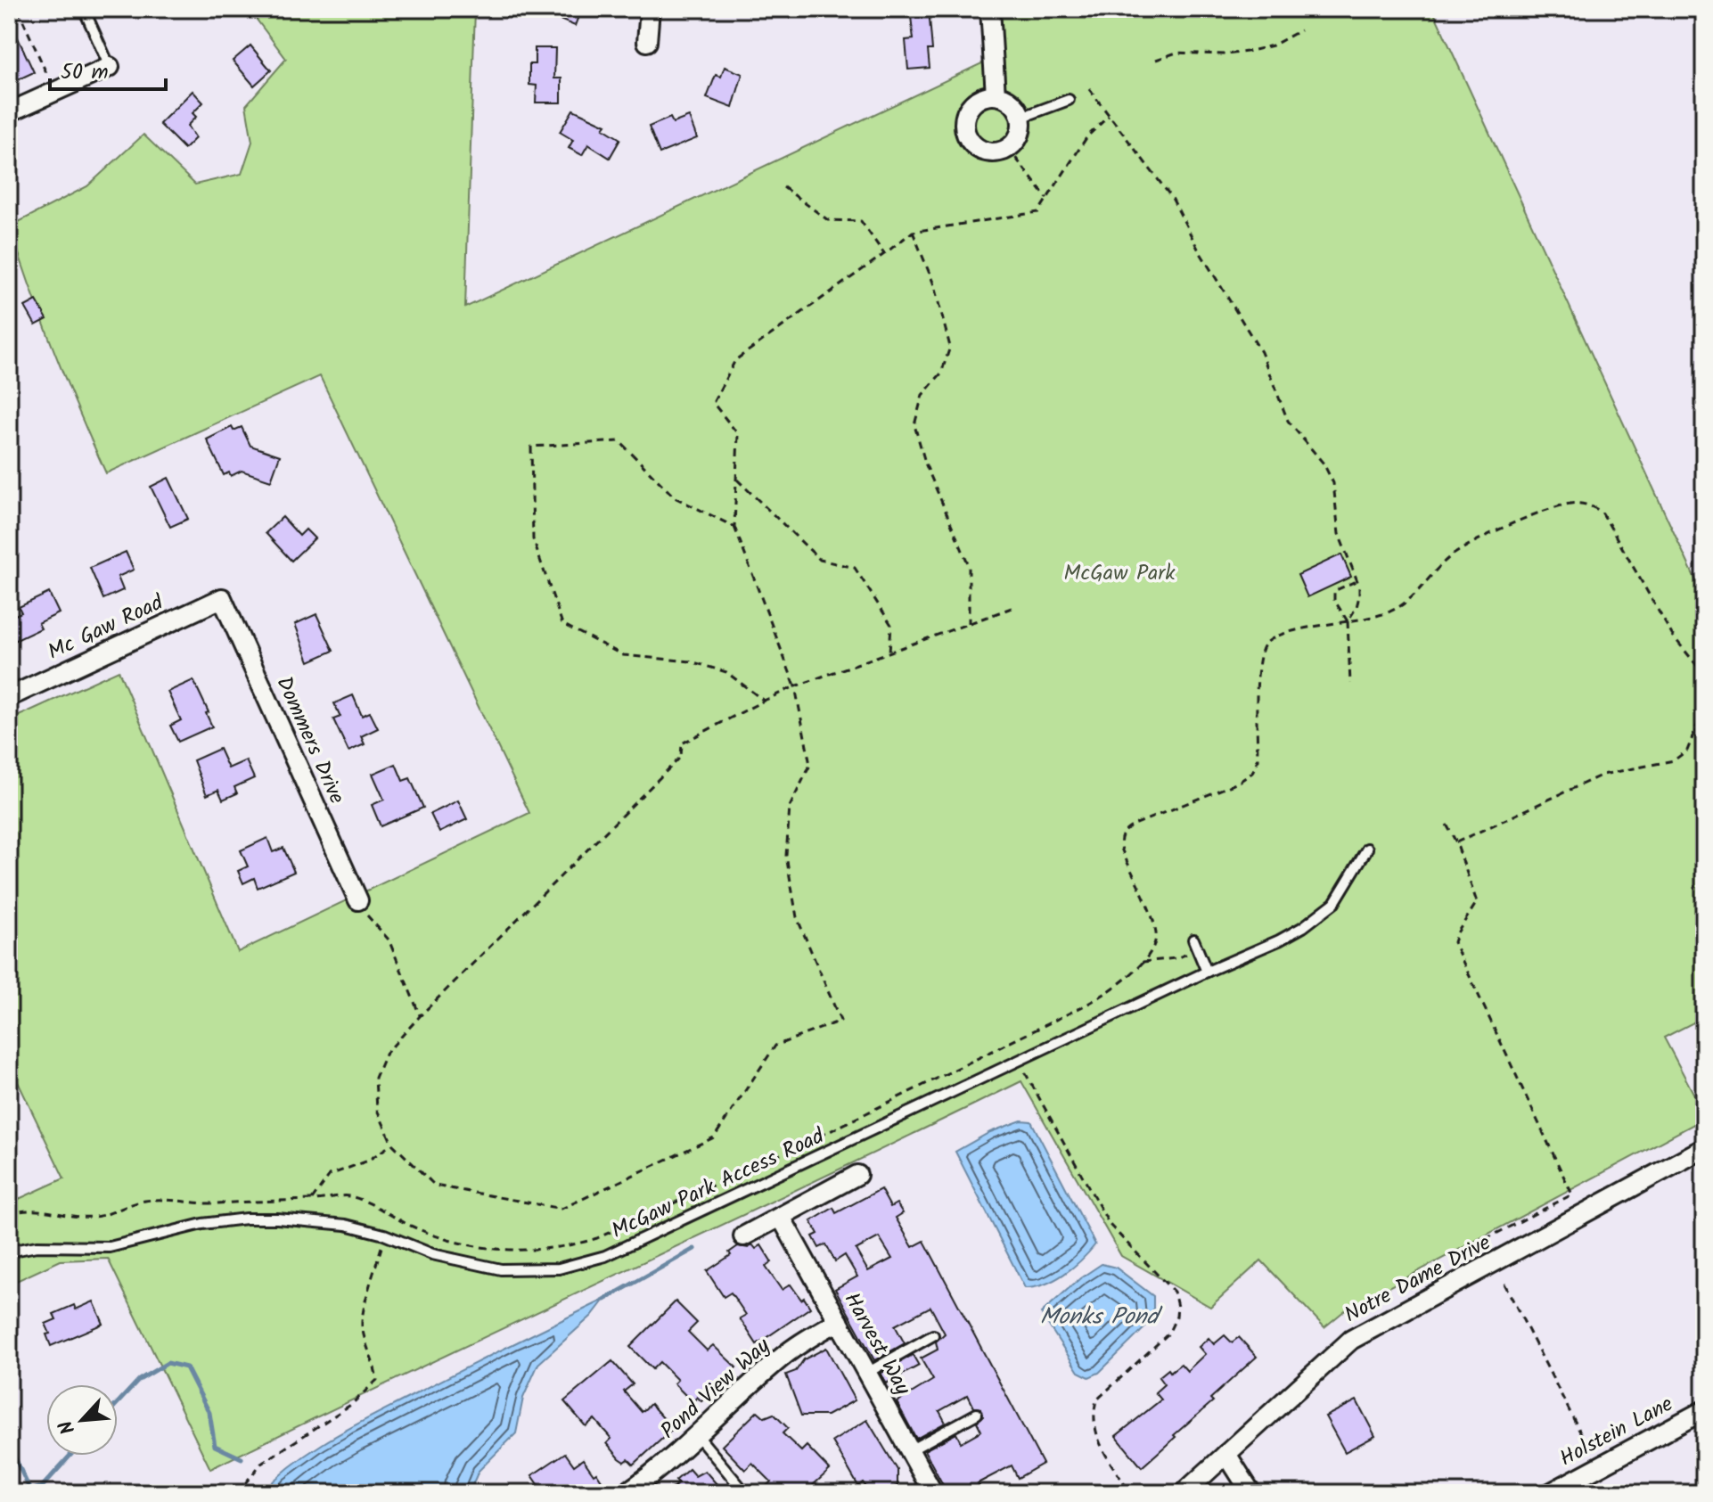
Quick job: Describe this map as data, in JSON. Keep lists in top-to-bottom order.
{
  "streets": {
    "street": [
      "Mc Gaw Road",
      "Dommers Drive",
      "Notre Dame Drive",
      "Harvest Way",
      "Pond View Way",
      "Holstein Lane"
    ],
    "lane": ["McGaw Park Access Road"]
  },
  "crossings": [
    ["Mc Gaw Road", "Dommers Drive"],
    ["Harvest Way", "Pond View Way"]
  ],
  "water": ["Monks Pond"],
  "parks": ["McGaw Park"],
  "scale_bar": "50 m",
  "north": "bottom left"
}
